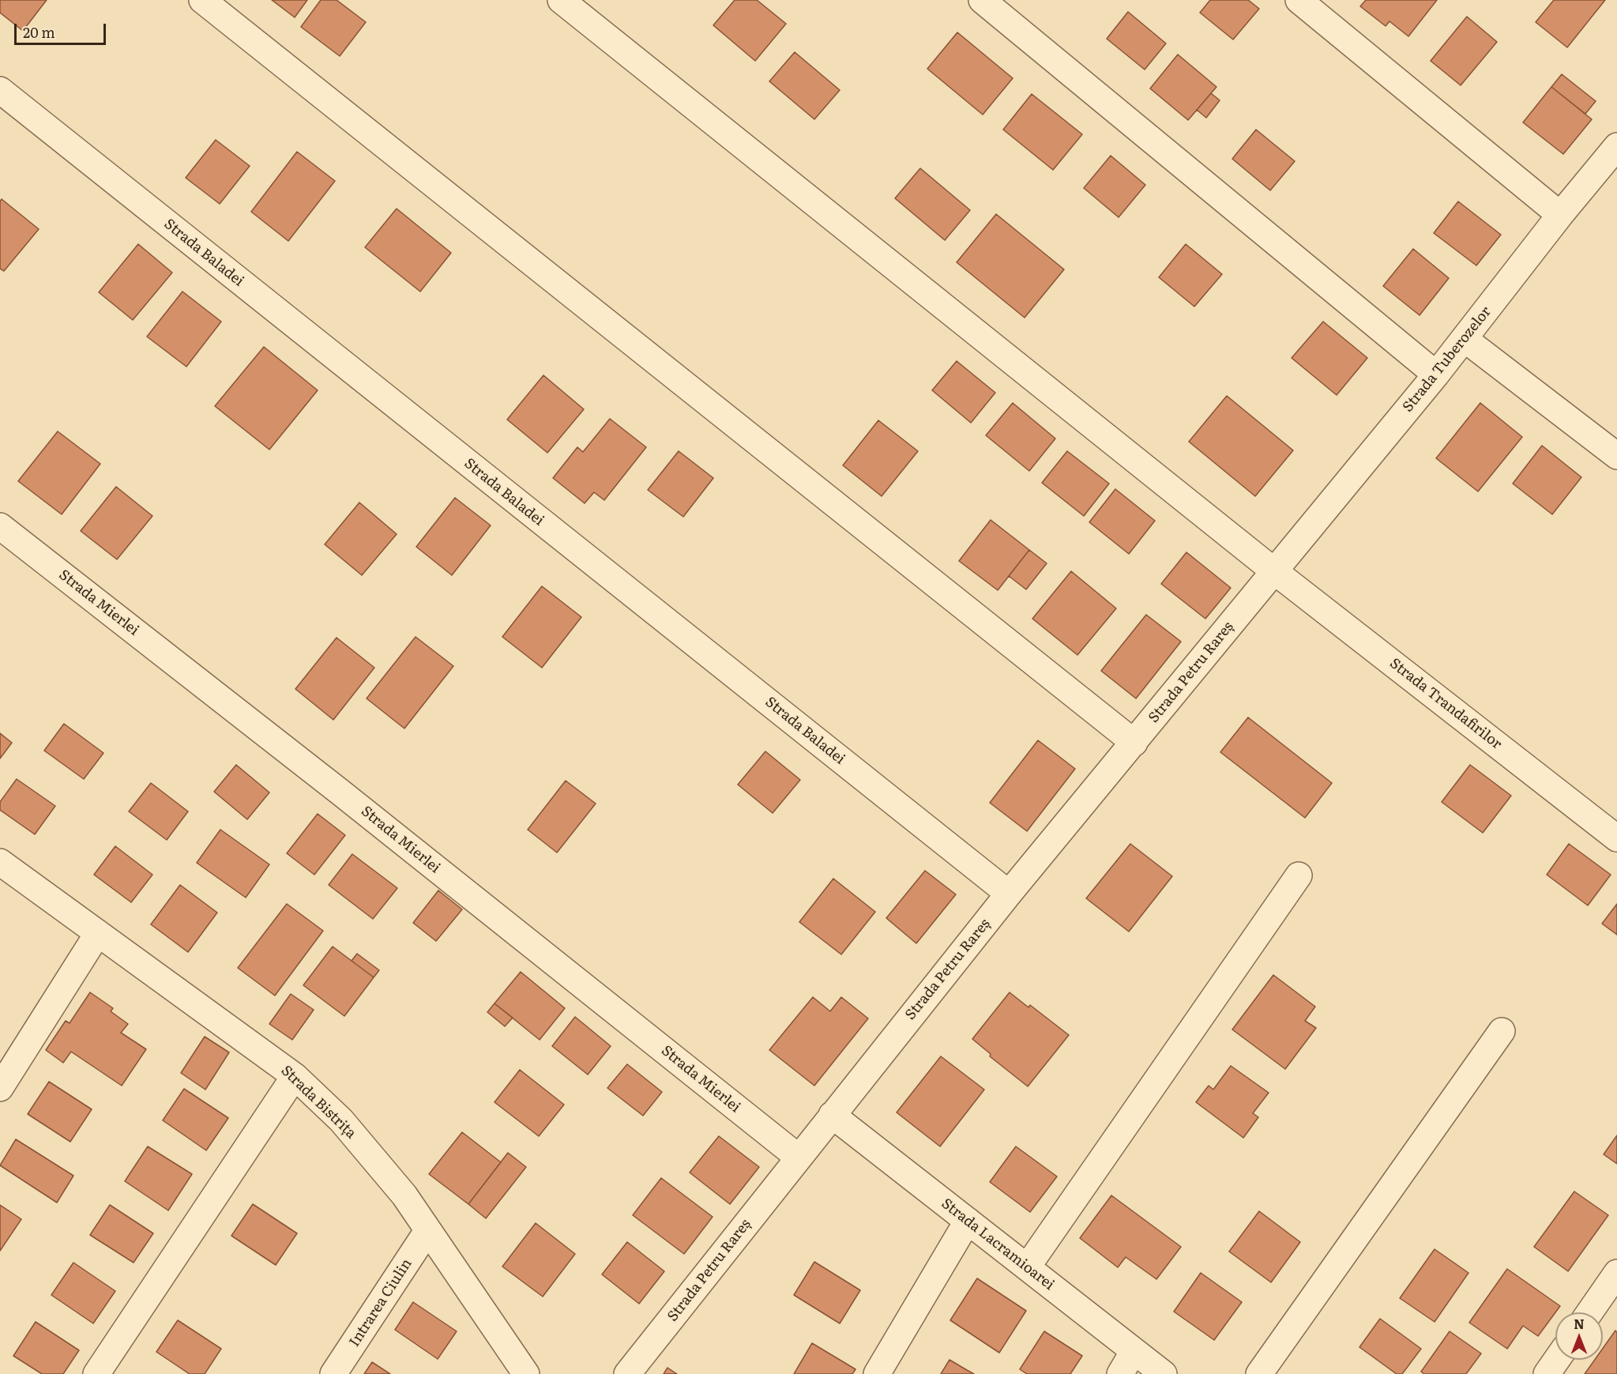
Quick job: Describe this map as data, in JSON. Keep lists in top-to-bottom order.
{
  "streets": {
    "street": [
      "Strada Baladei",
      "Strada Tuberozelor",
      "Strada Mierlei",
      "Strada Petru Rareș",
      "Strada Trandafirilor",
      "Strada Bistrița",
      "Strada Lacramioarei",
      "Intrarea Ciulin"
    ]
  },
  "crossings": [
    ["Strada Baladei", "Strada Petru Rareș"],
    ["Strada Tuberozelor", "Strada Petru Rareș"],
    ["Strada Tuberozelor", "Strada Trandafirilor"],
    ["Strada Mierlei", "Strada Petru Rareș"],
    ["Strada Petru Rareș", "Strada Trandafirilor"],
    ["Strada Petru Rareș", "Strada Lacramioarei"],
    ["Strada Bistrița", "Intrarea Ciulin"]
  ],
  "scale_bar": "20 m",
  "north": "top"
}
